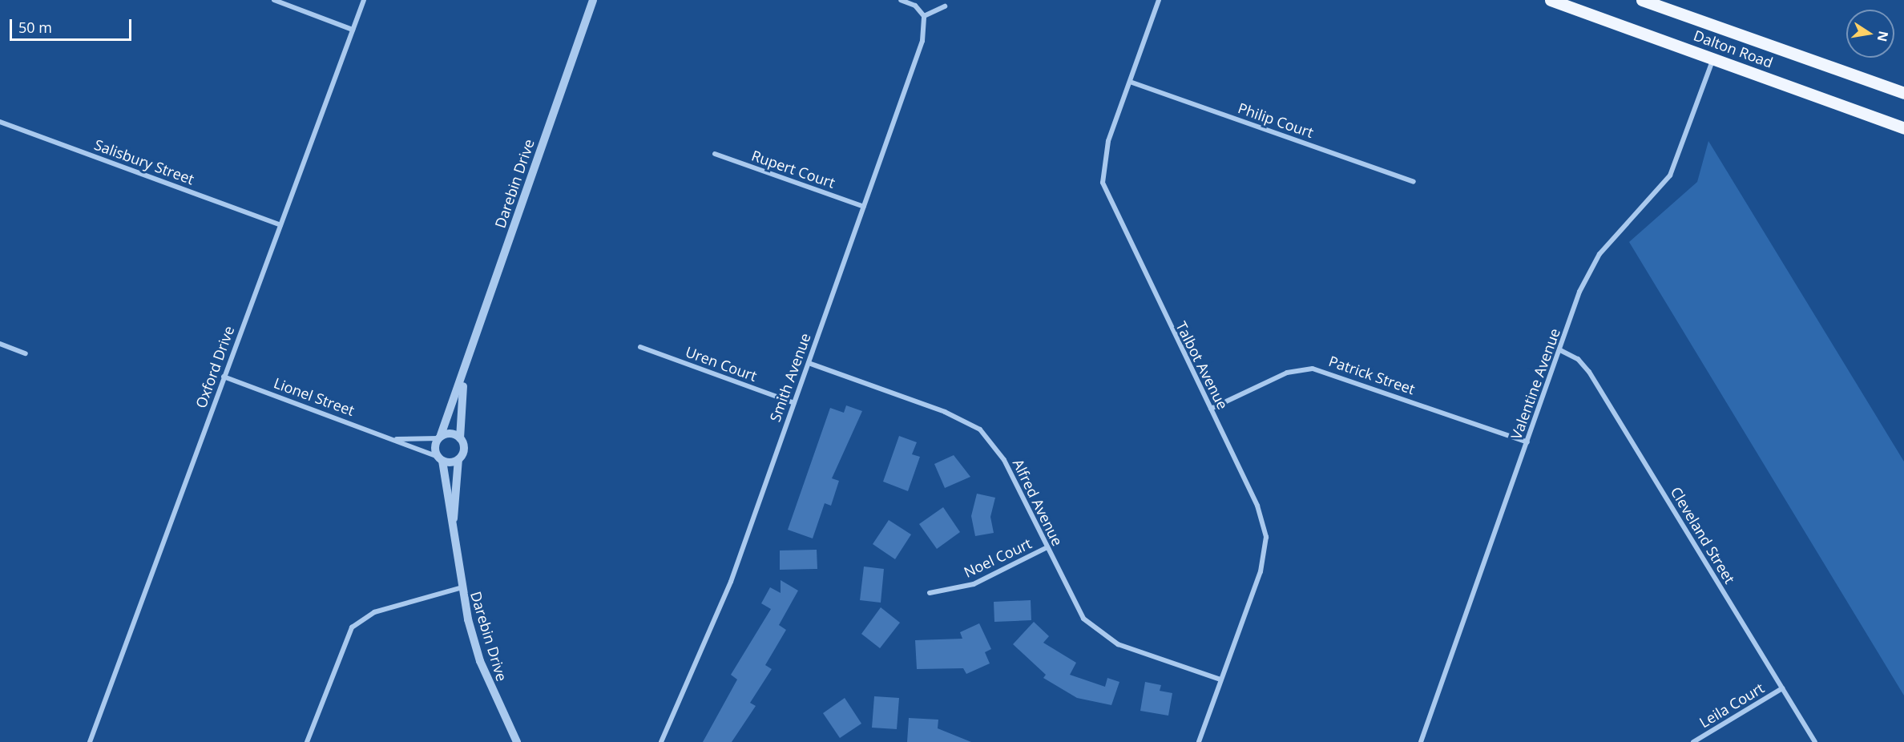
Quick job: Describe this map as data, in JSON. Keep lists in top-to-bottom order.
{
  "streets": {
    "main road": ["Dalton Road"],
    "street": [
      "Philip Court",
      "Salisbury Street",
      "Rupert Court",
      "Darebin Drive",
      "Uren Court",
      "Talbot Avenue",
      "Oxford Drive",
      "Patrick Street",
      "Smith Avenue",
      "Valentine Avenue",
      "Lionel Street",
      "Alfred Avenue",
      "Cleveland Street",
      "Noel Court",
      "Leila Court"
    ]
  },
  "crossings": [
    ["Dalton Road", "Valentine Avenue"],
    ["Philip Court", "Talbot Avenue"],
    ["Salisbury Street", "Oxford Drive"],
    ["Rupert Court", "Smith Avenue"],
    ["Darebin Drive", "Lionel Street"],
    ["Uren Court", "Smith Avenue"],
    ["Talbot Avenue", "Patrick Street"],
    ["Talbot Avenue", "Alfred Avenue"],
    ["Oxford Drive", "Lionel Street"],
    ["Patrick Street", "Valentine Avenue"],
    ["Smith Avenue", "Alfred Avenue"],
    ["Valentine Avenue", "Cleveland Street"],
    ["Alfred Avenue", "Noel Court"],
    ["Cleveland Street", "Leila Court"]
  ],
  "scale_bar": "50 m",
  "north": "right"
}
